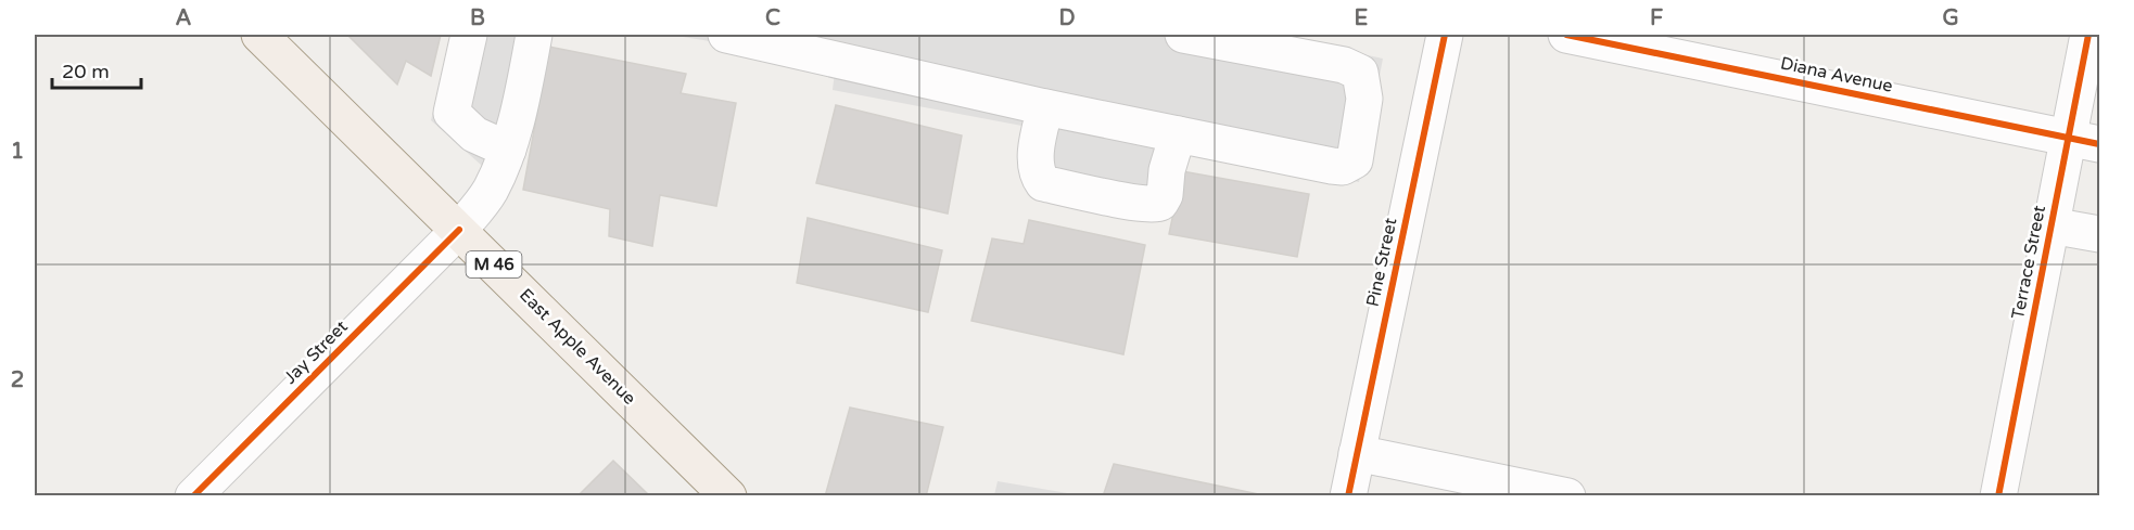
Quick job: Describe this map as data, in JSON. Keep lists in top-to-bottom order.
{
  "streets": {
    "main road": ["M 46", "East Apple Avenue"],
    "street": [
      "Diana Avenue",
      "Pine Street",
      "Terrace Street",
      "Jay Street"
    ]
  },
  "crossings": [
    ["Diana Avenue", "Terrace Street"],
    ["East Apple Avenue", "Jay Street"]
  ],
  "scale_bar": "20 m",
  "grid": {
    "columns": [
      "A",
      "B",
      "C",
      "D",
      "E",
      "F",
      "G"
    ],
    "rows": ["1", "2"]
  }
}
